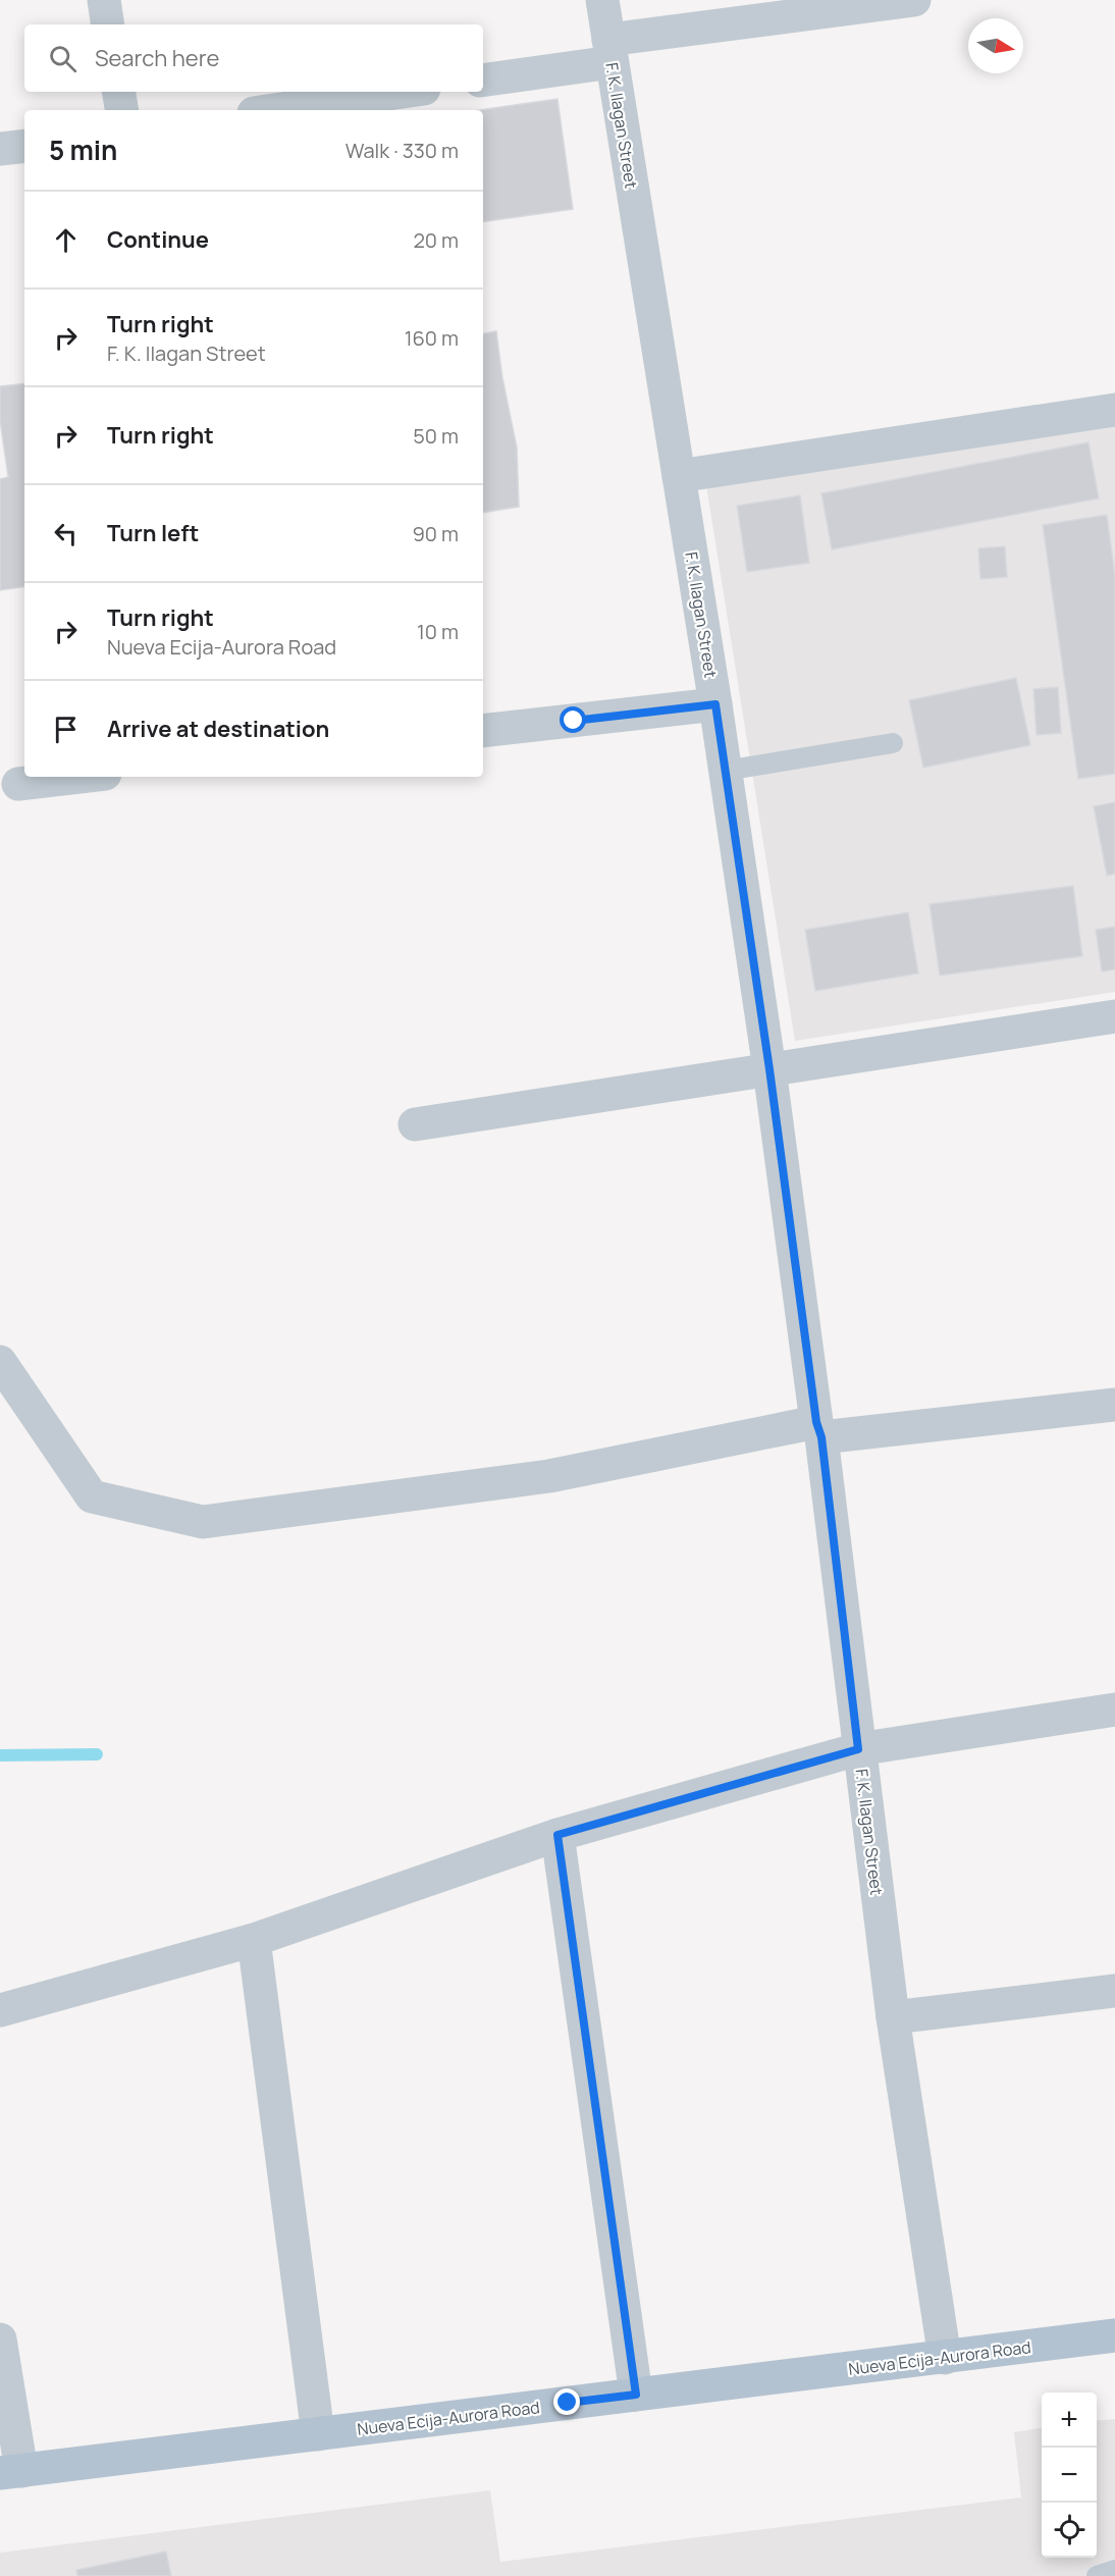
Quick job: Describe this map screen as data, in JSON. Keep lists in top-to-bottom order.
{
  "streets": {
    "main road": ["Nueva Ecija-Aurora Road"],
    "street": ["F. K. Ilagan Street"]
  },
  "crossings": [
    ["F. K. Ilagan Street", "Nueva Ecija-Aurora Road"]
  ],
  "north": "right",
  "page": {
    "search": "Search here",
    "heading": ["5 min", "Walk · 330 m"],
    "list": [
      ["Continue", "20 m"],
      ["Turn right", "F. K. Ilagan Street", "160 m"],
      ["Turn right", "50 m"],
      ["Turn left", "90 m"],
      ["Turn right", "Nueva Ecija-Aurora Road", "10 m"],
      "Arrive at destination"
    ],
    "map_buttons": ["+", "−"]
  }
}
